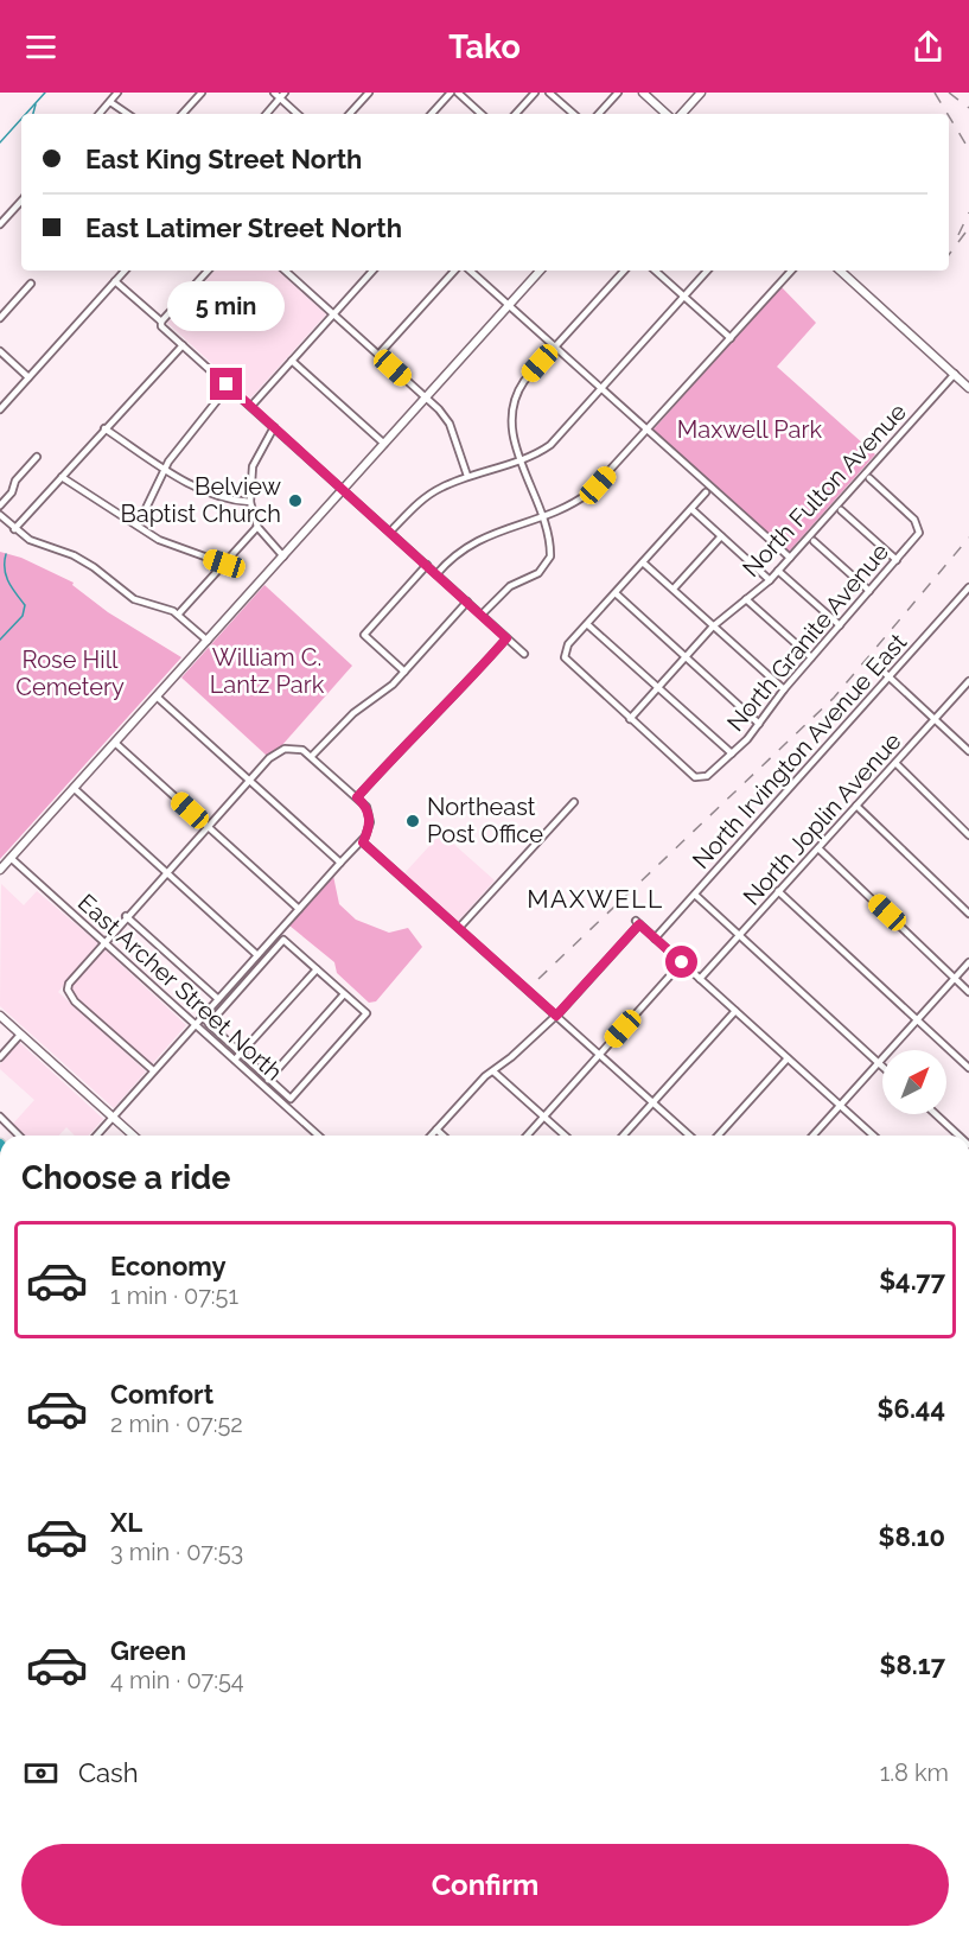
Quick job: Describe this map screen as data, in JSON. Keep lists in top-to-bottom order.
{
  "streets": {
    "street": [
      "North Fulton Avenue",
      "North Granite Avenue",
      "North Irvington Avenue East",
      "North Joplin Avenue",
      "East Archer Street North"
    ]
  },
  "crossings": [
    ["North Fulton Avenue", "North Granite Avenue"]
  ],
  "districts": ["MAXWELL"],
  "parks": ["Maxwell Park", "William C. Lantz Park", "Rose Hill Cemetery"],
  "places": ["Belview Baptist Church", "Northeast Post Office"],
  "north": "top right",
  "page": {
    "header": "Tako",
    "banner": ["East King Street North", "East Latimer Street North"],
    "bubble": "5 min",
    "heading": "Choose a ride",
    "list": [
      {
        "name": "Economy",
        "note": "1 min · 07:51",
        "value": "$4.77"
      },
      {
        "name": "Comfort",
        "note": "2 min · 07:52",
        "value": "$6.44"
      },
      {
        "name": "XL",
        "note": "3 min · 07:53",
        "value": "$8.10"
      },
      {
        "name": "Green",
        "note": "4 min · 07:54",
        "value": "$8.17"
      }
    ],
    "pay": ["Cash", "1.8 km"],
    "buttons": "Confirm"
  }
}
